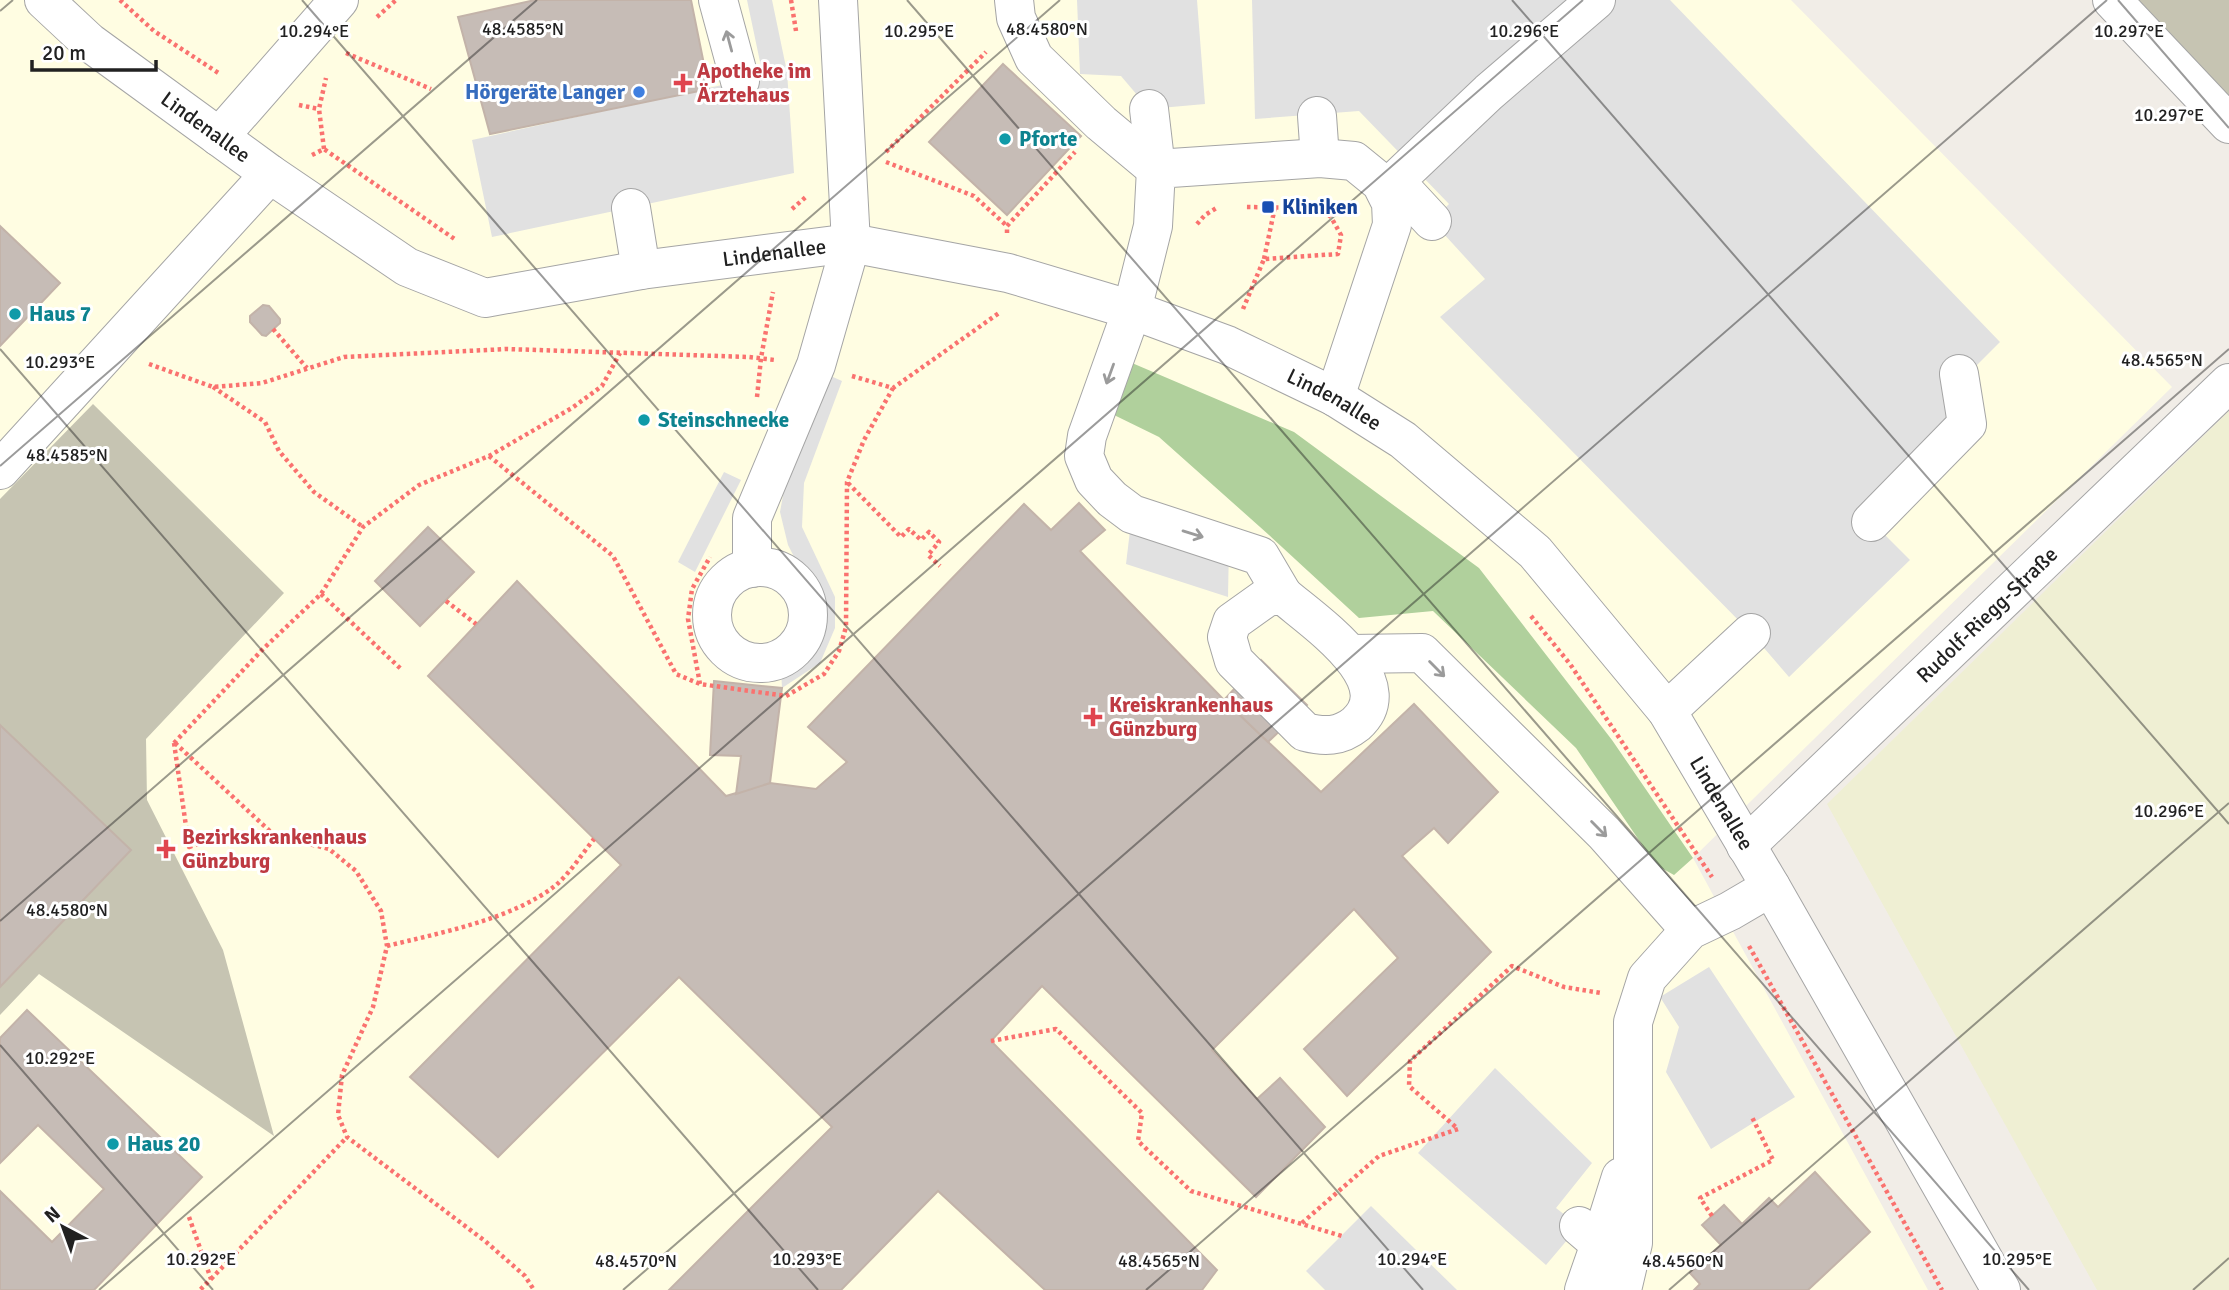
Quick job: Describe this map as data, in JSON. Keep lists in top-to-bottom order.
{
  "streets": {
    "street": ["Lindenallee", "Rudolf-Riegg-Straße"]
  },
  "crossings": [
    ["Lindenallee", "Rudolf-Riegg-Straße"]
  ],
  "places": {
    "health": ["Apotheke im Ärztehaus", "Kreiskrankenhaus Günzburg", "Bezirkskrankenhaus Günzburg"],
    "other": [
      "Hörgeräte Langer",
      "Pforte",
      "Haus 7",
      "Steinschnecke",
      "Haus 20"
    ],
    "transit": ["Kliniken"]
  },
  "scale_bar": "20 m",
  "north": "top left",
  "coordinates": [
    "48.4585°N",
    "48.4580°N",
    "10.296°E",
    "10.294°E",
    "10.295°E",
    "10.297°E",
    "48.4565°N",
    "10.293°E",
    "10.292°E",
    "48.4570°N",
    "48.4560°N"
  ]
}
